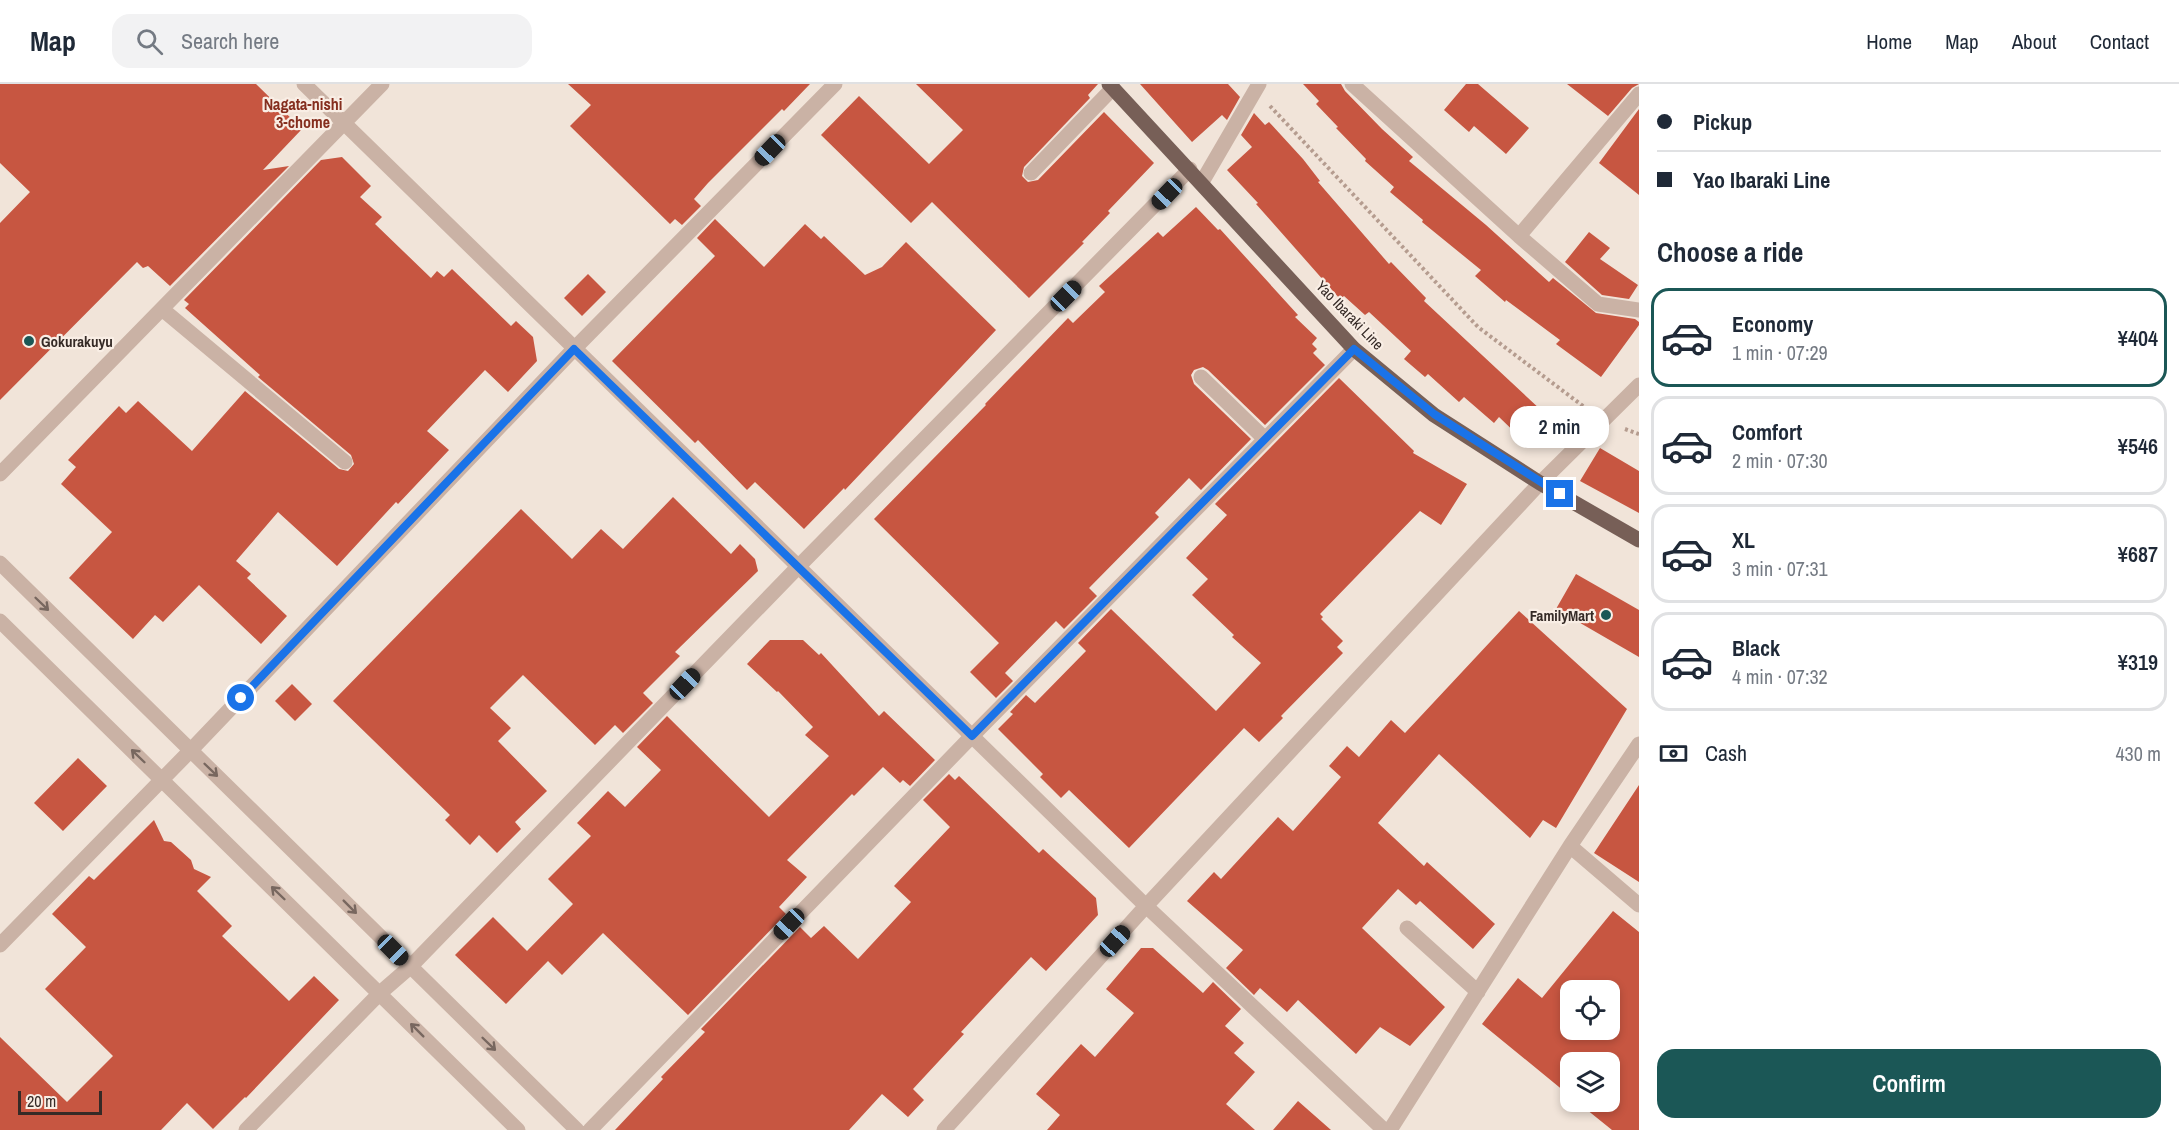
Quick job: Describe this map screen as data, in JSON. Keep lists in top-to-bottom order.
{
  "streets": {
    "main road": ["Yao Ibaraki Line"]
  },
  "districts": ["Nagata-nishi 3-chome"],
  "places": ["Gokurakuyu", "FamilyMart"],
  "scale_bar": "20 m",
  "page": {
    "header": "Map",
    "search": "Search here",
    "nav": [
      "Home",
      "Map",
      "About",
      "Contact"
    ],
    "banner": ["Pickup", "Yao Ibaraki Line"],
    "heading": "Choose a ride",
    "list": [
      {
        "name": "Economy",
        "note": "1 min · 07:29",
        "value": "¥404"
      },
      {
        "name": "Comfort",
        "note": "2 min · 07:30",
        "value": "¥546"
      },
      {
        "name": "XL",
        "note": "3 min · 07:31",
        "value": "¥687"
      },
      {
        "name": "Black",
        "note": "4 min · 07:32",
        "value": "¥319"
      }
    ],
    "bubble": "2 min",
    "pay": ["Cash", "430 m"],
    "buttons": "Confirm",
    "scale": "20 m"
  }
}
